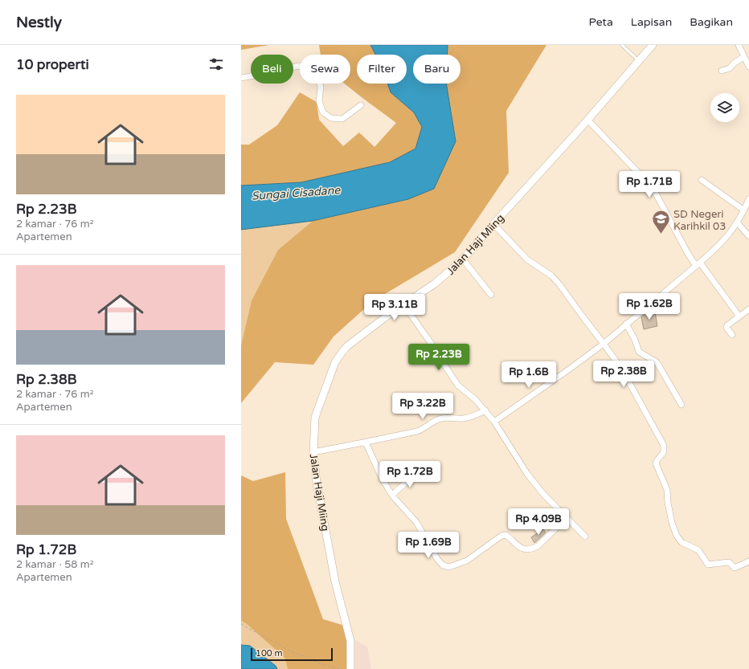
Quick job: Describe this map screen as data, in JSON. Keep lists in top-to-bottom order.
{
  "streets": {
    "main road": ["Jalan Haji Miing"]
  },
  "water": ["Sungai Cisadane"],
  "places": {
    "school or university": ["SD Negeri Karihkil 03"]
  },
  "scale_bar": "100 m",
  "page": {
    "header": "Nestly",
    "nav": ["Peta", "Lapisan", "Bagikan"],
    "heading": "10 properti",
    "chip": [
      "Beli",
      "Sewa",
      "Filter",
      "Baru"
    ],
    "list": [
      {
        "name": "Rp 2.23B",
        "note": "2 kamar · 76 m² · Apartemen"
      },
      {
        "name": "Rp 2.38B",
        "note": "2 kamar · 76 m² · Apartemen"
      },
      {
        "name": "Rp 1.72B",
        "note": "2 kamar · 58 m² · Apartemen"
      }
    ],
    "price": [
      "Rp 1.71B",
      "Rp 1.62B",
      "Rp 3.11B",
      "Rp 2.23B",
      "Rp 2.38B",
      "Rp 1.6B",
      "Rp 3.22B",
      "Rp 1.72B",
      "Rp 4.09B",
      "Rp 1.69B"
    ],
    "scale": "100 m"
  }
}
